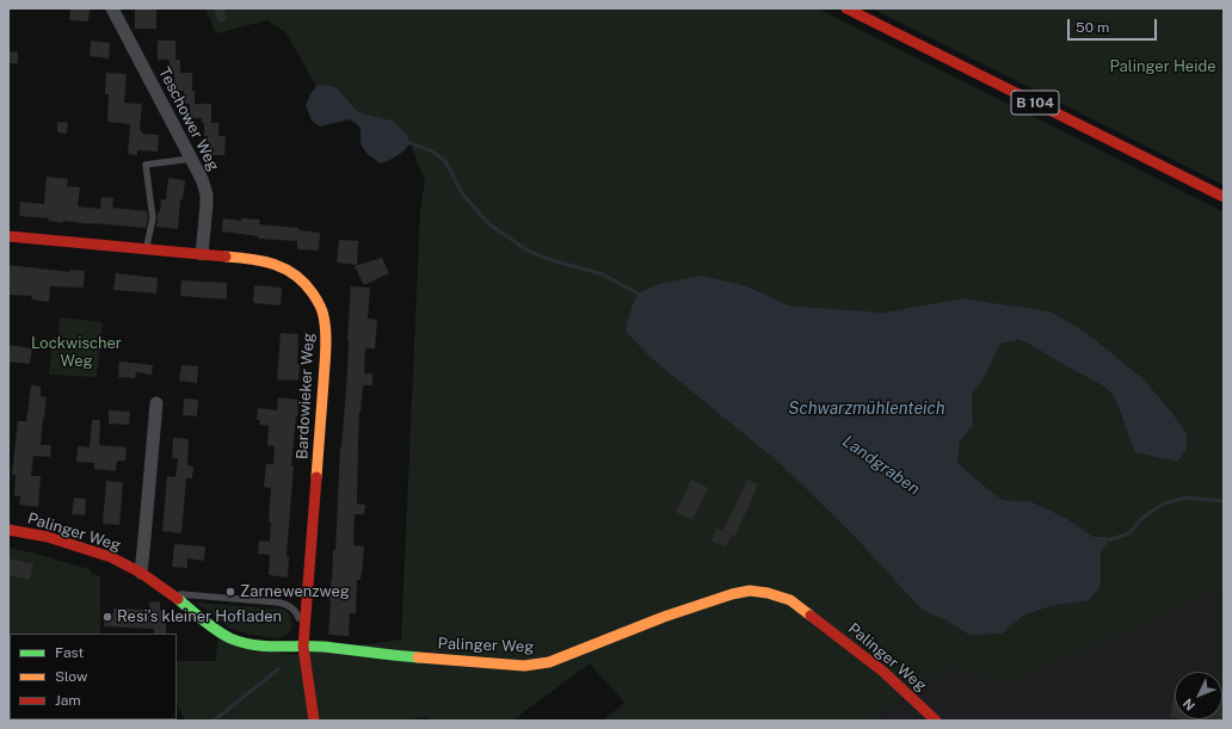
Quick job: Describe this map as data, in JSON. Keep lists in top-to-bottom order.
{
  "streets": {
    "street": [
      "B 104",
      "Teschower Weg",
      "Bardowieker Weg",
      "Palinger Weg"
    ]
  },
  "crossings": [
    ["Teschower Weg", "Bardowieker Weg"],
    ["Bardowieker Weg", "Palinger Weg"]
  ],
  "water": ["Schwarzmühlenteich", "Landgraben"],
  "parks": ["Palinger Heide", "Lockwischer Weg"],
  "places": ["Zarnewenzweg", "Resi's kleiner Hofladen"],
  "legend": ["Fast", "Slow", "Jam"],
  "scale_bar": "50 m",
  "north": "bottom left"
}
